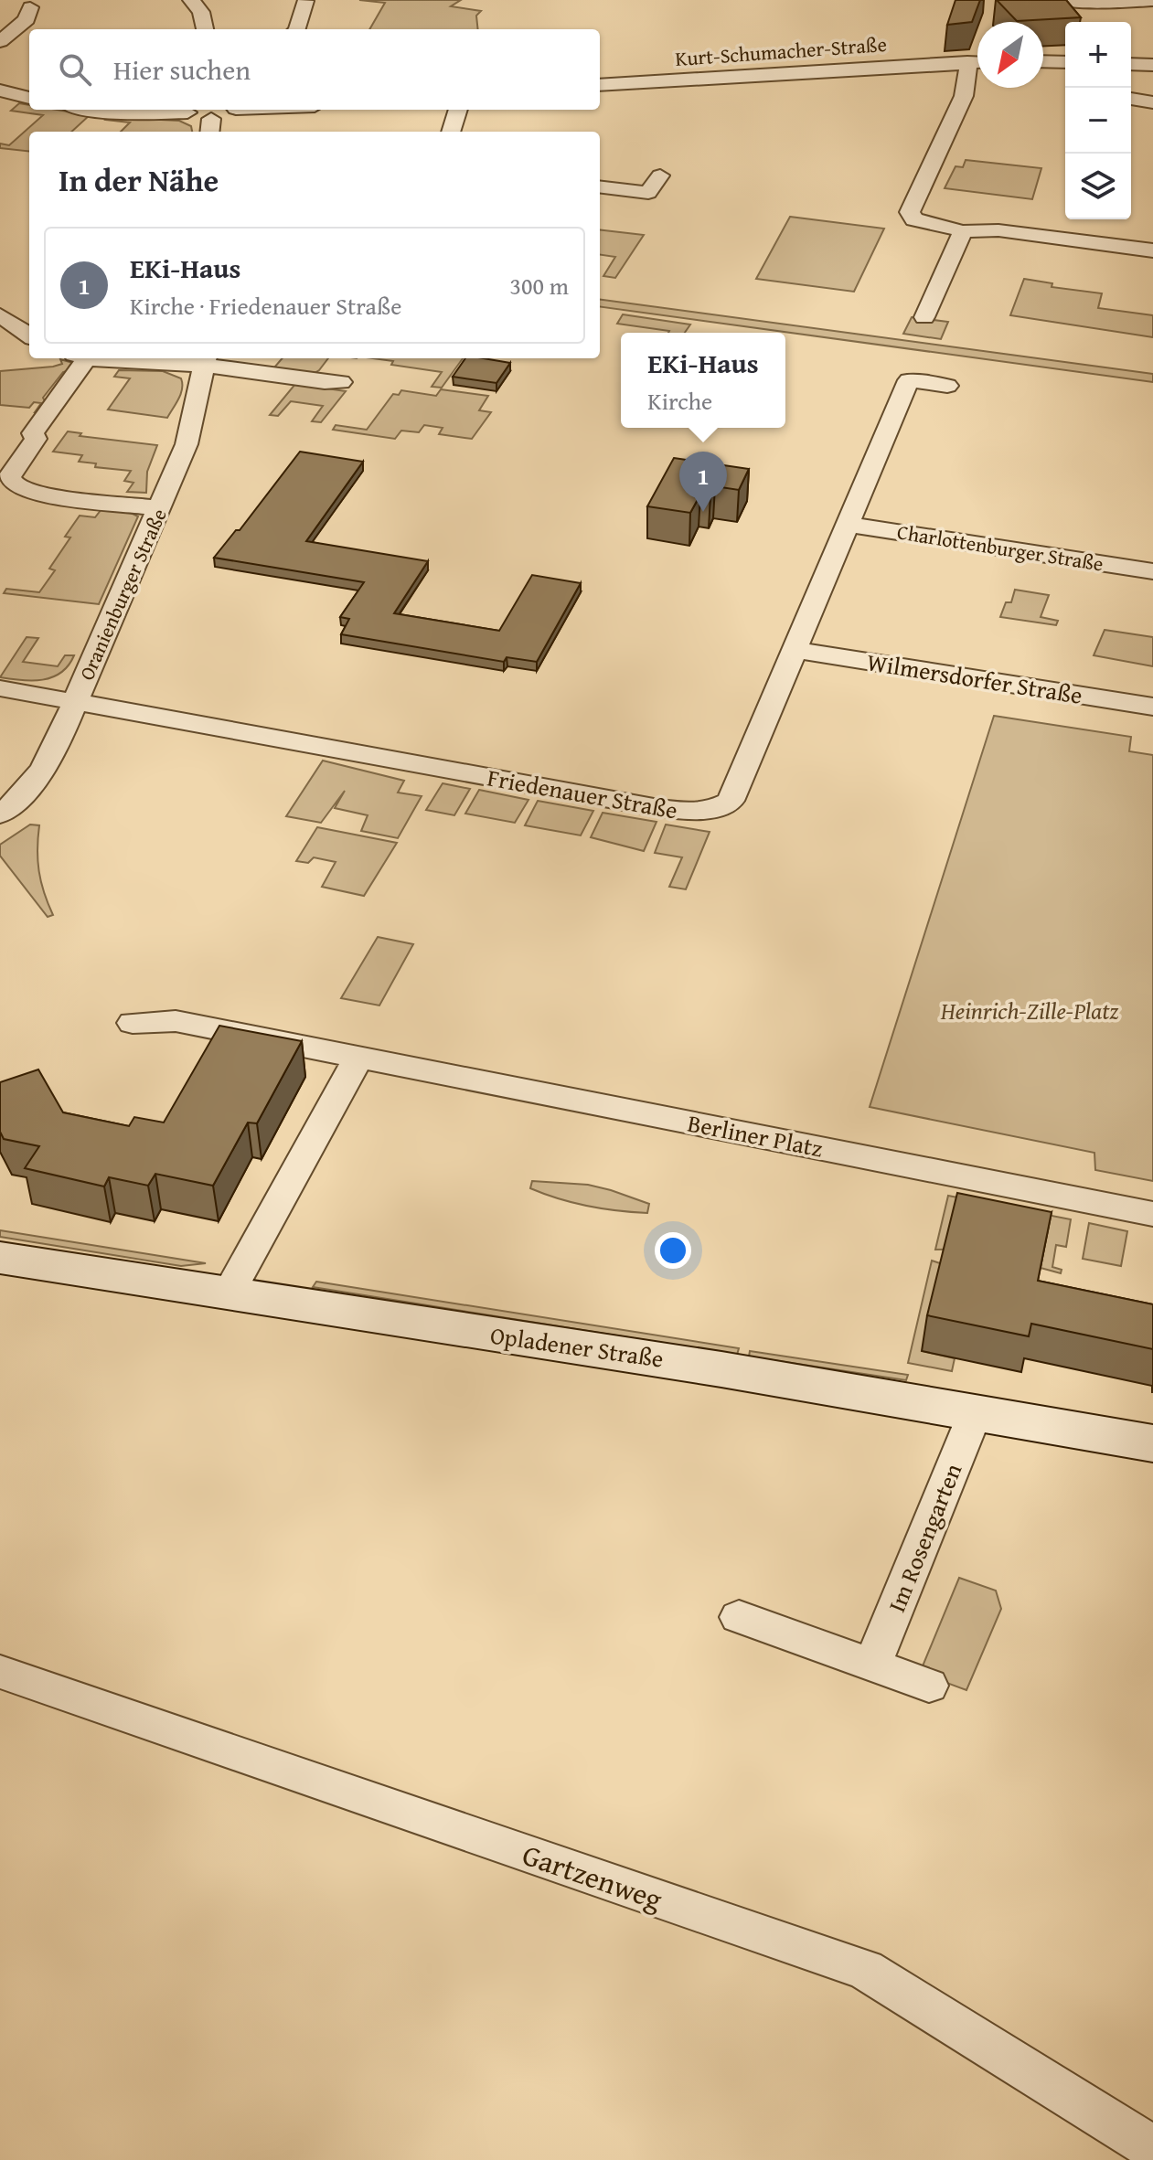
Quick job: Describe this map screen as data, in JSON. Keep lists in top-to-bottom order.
{
  "streets": {
    "street": [
      "Kurt-Schumacher-Straße",
      "Charlottenburger Straße",
      "Oranienburger Straße",
      "Wilmersdorfer Straße",
      "Friedenauer Straße",
      "Berliner Platz",
      "Opladener Straße",
      "Im Rosengarten",
      "Gartzenweg"
    ]
  },
  "crossings": [
    ["Charlottenburger Straße", "Friedenauer Straße"],
    ["Oranienburger Straße", "Friedenauer Straße"],
    ["Wilmersdorfer Straße", "Friedenauer Straße"],
    ["Opladener Straße", "Im Rosengarten"]
  ],
  "parks": ["Heinrich-Zille-Platz"],
  "north": "bottom left",
  "page": {
    "map_buttons": ["+", "−"],
    "search": "Hier suchen",
    "heading": "In der Nähe",
    "list": [
      {
        "mark": "1",
        "name": "EKi-Haus",
        "note": "Kirche · Friedenauer Straße",
        "value": "300 m"
      }
    ],
    "popup": ["EKi-Haus", "Kirche"],
    "pins": "1"
  }
}
